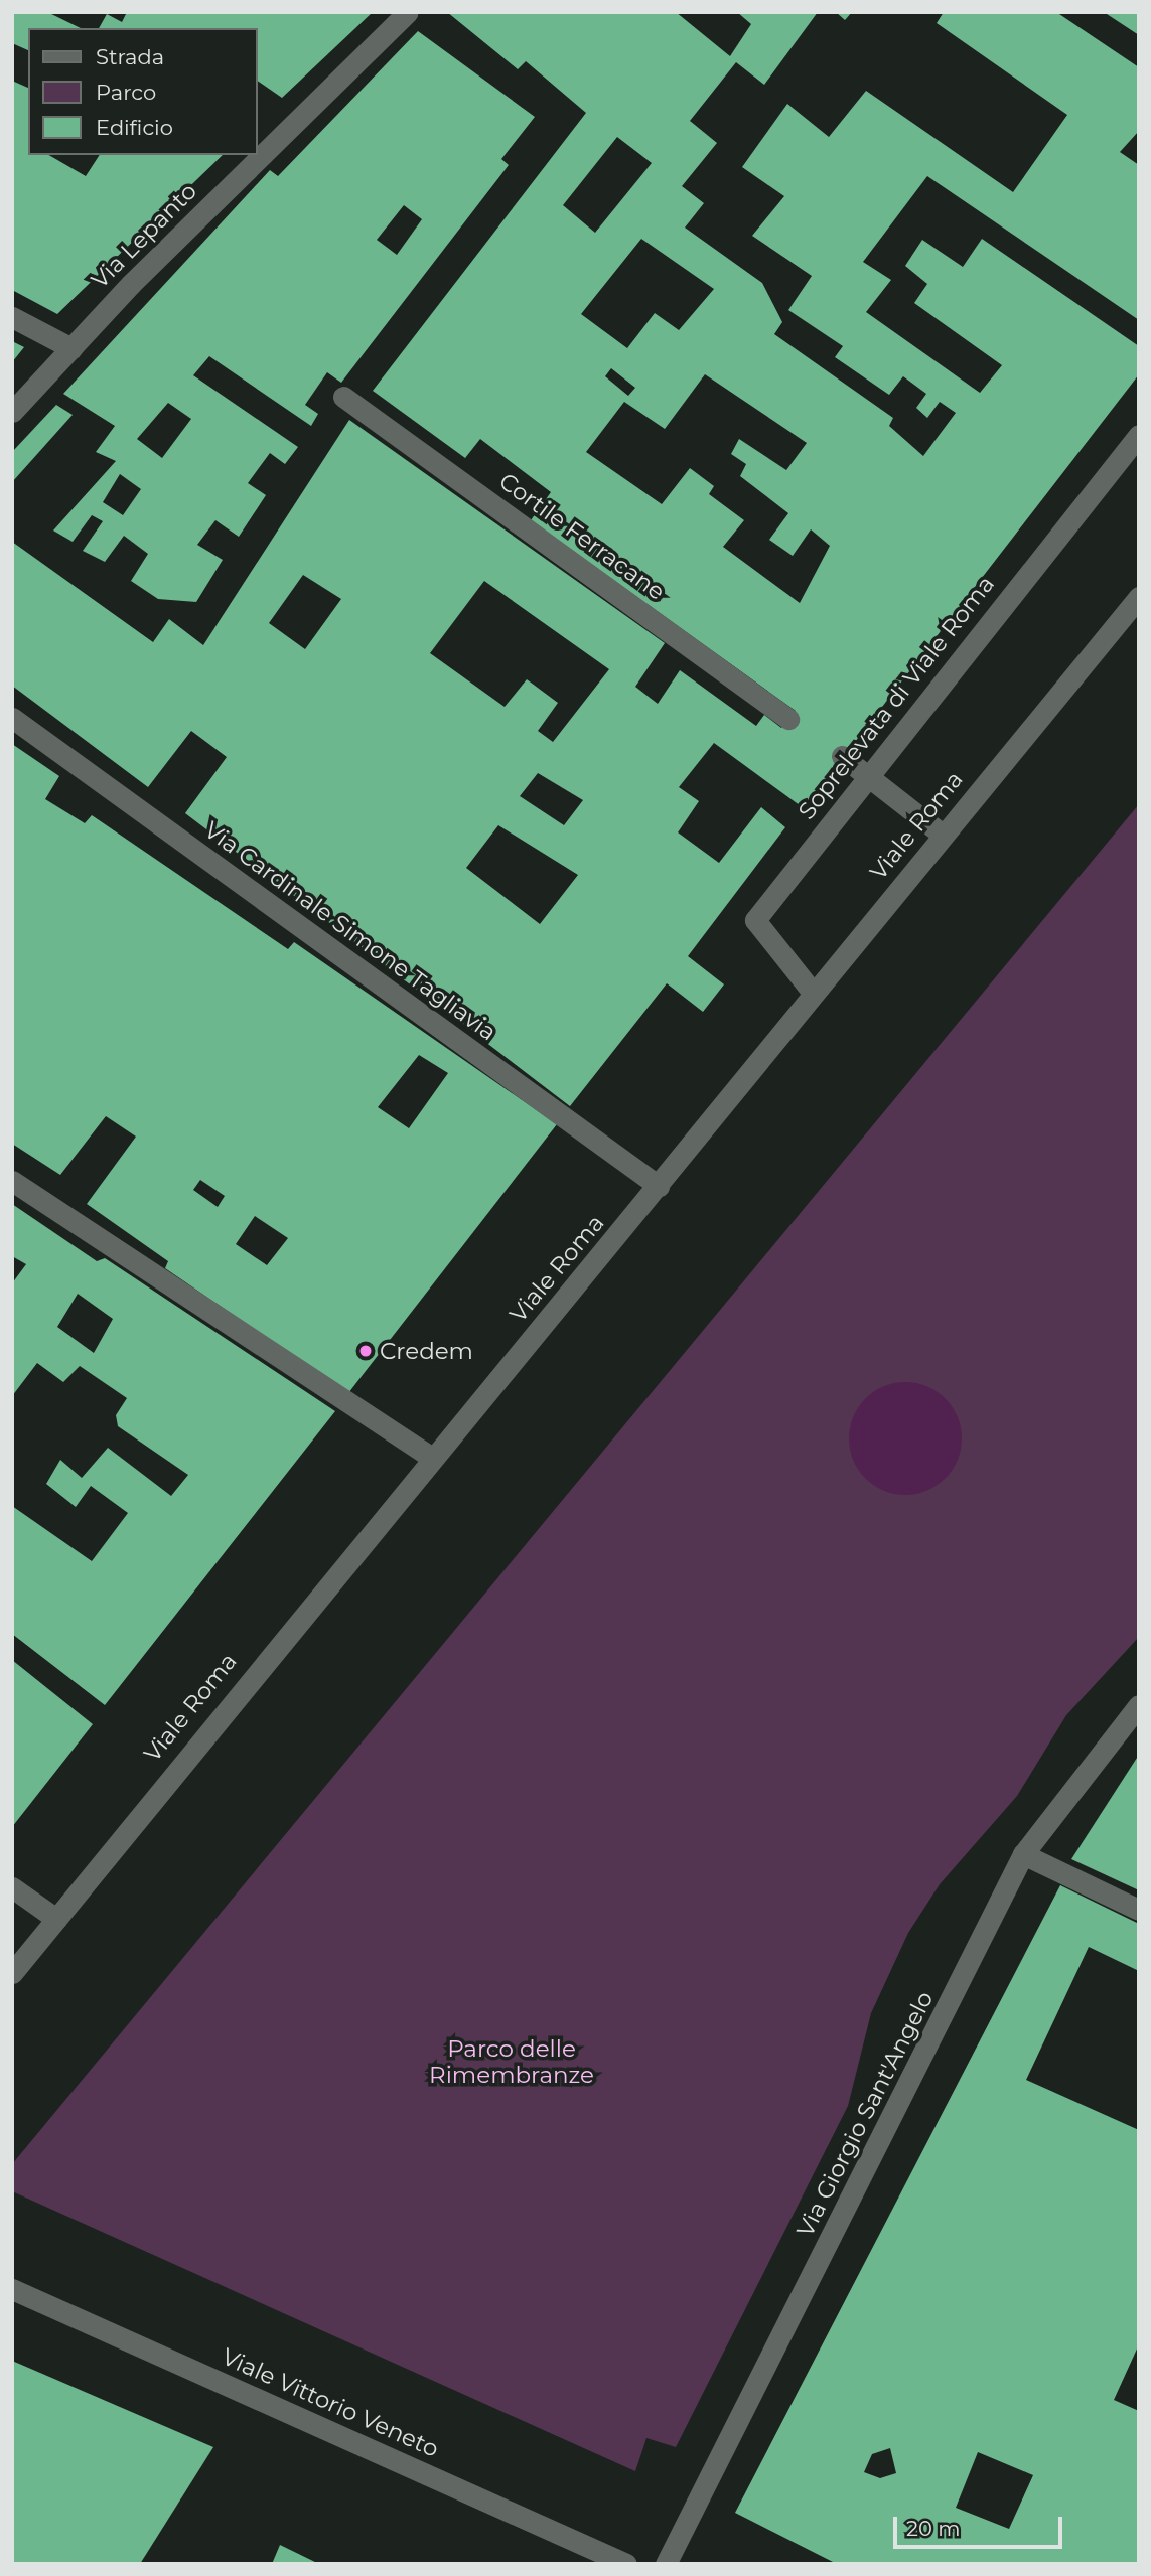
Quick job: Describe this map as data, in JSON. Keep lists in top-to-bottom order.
{
  "streets": {
    "street": [
      "Via Lepanto",
      "Cortile Ferracane",
      "Soprelevata di Viale Roma",
      "Viale Roma",
      "Via Cardinale Simone Tagliavia",
      "Via Giorgio Sant'Angelo",
      "Viale Vittorio Veneto"
    ]
  },
  "crossings": [
    ["Soprelevata di Viale Roma", "Viale Roma"],
    ["Viale Roma", "Via Cardinale Simone Tagliavia"]
  ],
  "parks": ["Parco delle Rimembranze"],
  "places": ["Credem"],
  "legend": ["Strada", "Parco", "Edificio"],
  "scale_bar": "20 m"
}
